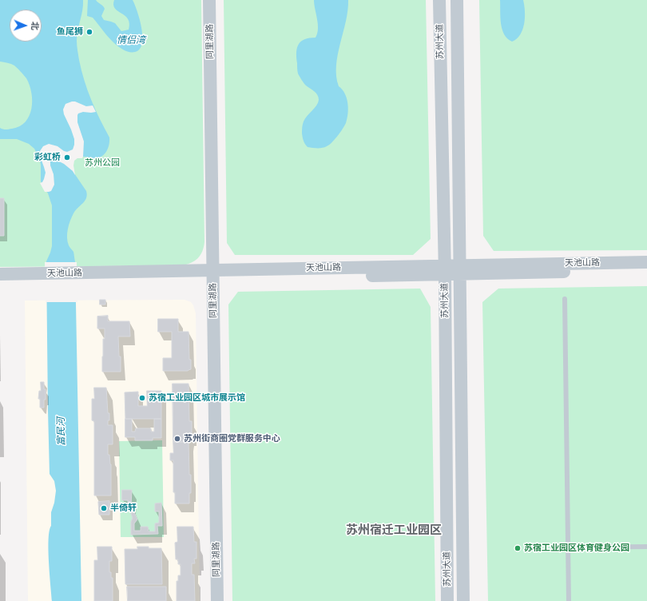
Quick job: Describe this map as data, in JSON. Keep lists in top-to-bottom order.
{
  "streets": {
    "street": ["同里湖路", "苏州大道", "天池山路"]
  },
  "crossings": [
    ["同里湖路", "天池山路"],
    ["苏州大道", "天池山路"]
  ],
  "districts": ["苏州宿迁工业园区"],
  "water": ["情侣湾", "富民河"],
  "parks": ["苏州公园"],
  "places": [
    "鱼尾狮",
    "彩虹桥",
    "苏宿工业园区城市展示馆",
    "苏州街商圈党群服务中心",
    "半倚轩",
    "苏宿工业园区体育健身公园"
  ],
  "north": "right"
}
